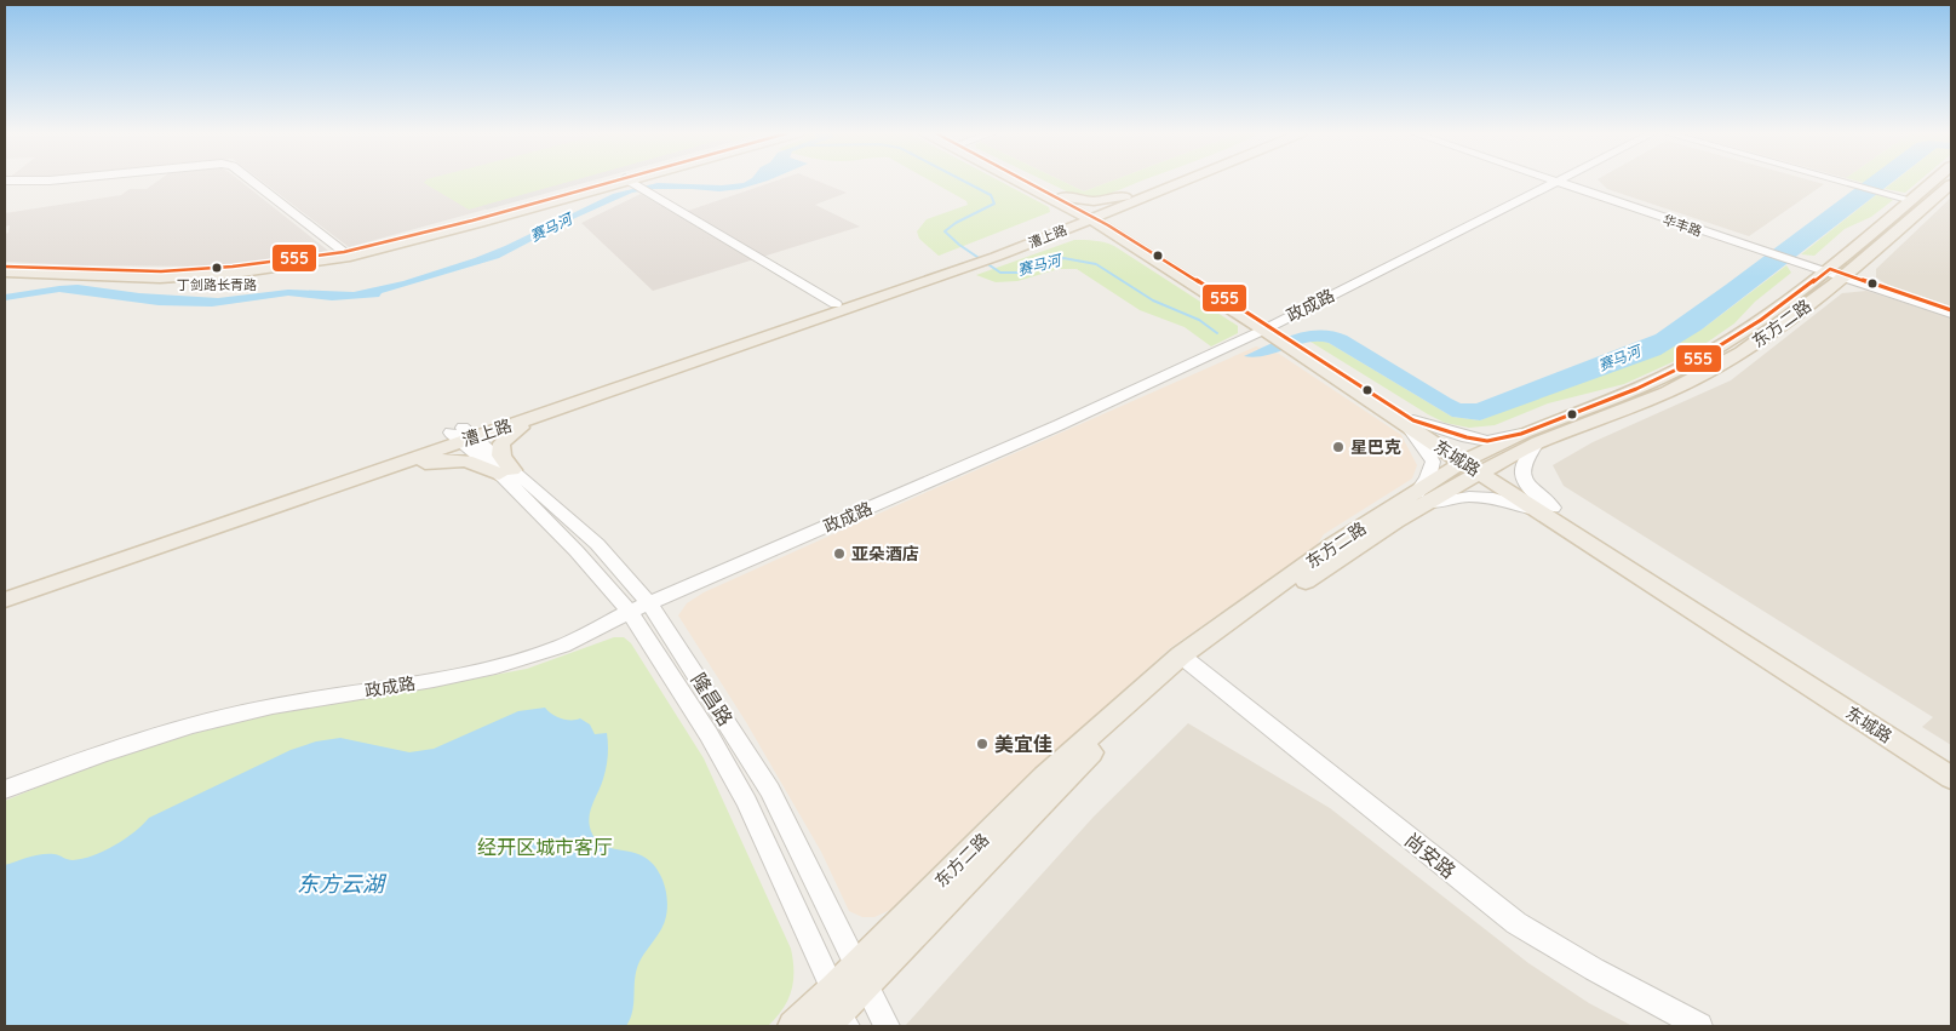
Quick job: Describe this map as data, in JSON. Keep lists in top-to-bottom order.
{
  "streets": {
    "main road": ["漕上路", "东方二路", "东城路"],
    "street": [
      "华丰路",
      "政成路",
      "隆昌路",
      "尚安路"
    ]
  },
  "crossings": [
    ["华丰路", "东方二路"],
    ["漕上路", "东城路"],
    ["漕上路", "隆昌路"],
    ["政成路", "东城路"],
    ["政成路", "隆昌路"],
    ["东方二路", "东城路"],
    ["东方二路", "隆昌路"],
    ["东方二路", "尚安路"]
  ],
  "water": ["赛马河", "东方云湖"],
  "parks": ["经开区城市客厅"],
  "places": [
    "丁剑路长青路",
    "星巴克",
    "亚朵酒店",
    "美宜佳"
  ],
  "lines": ["transit line 555"]
}
